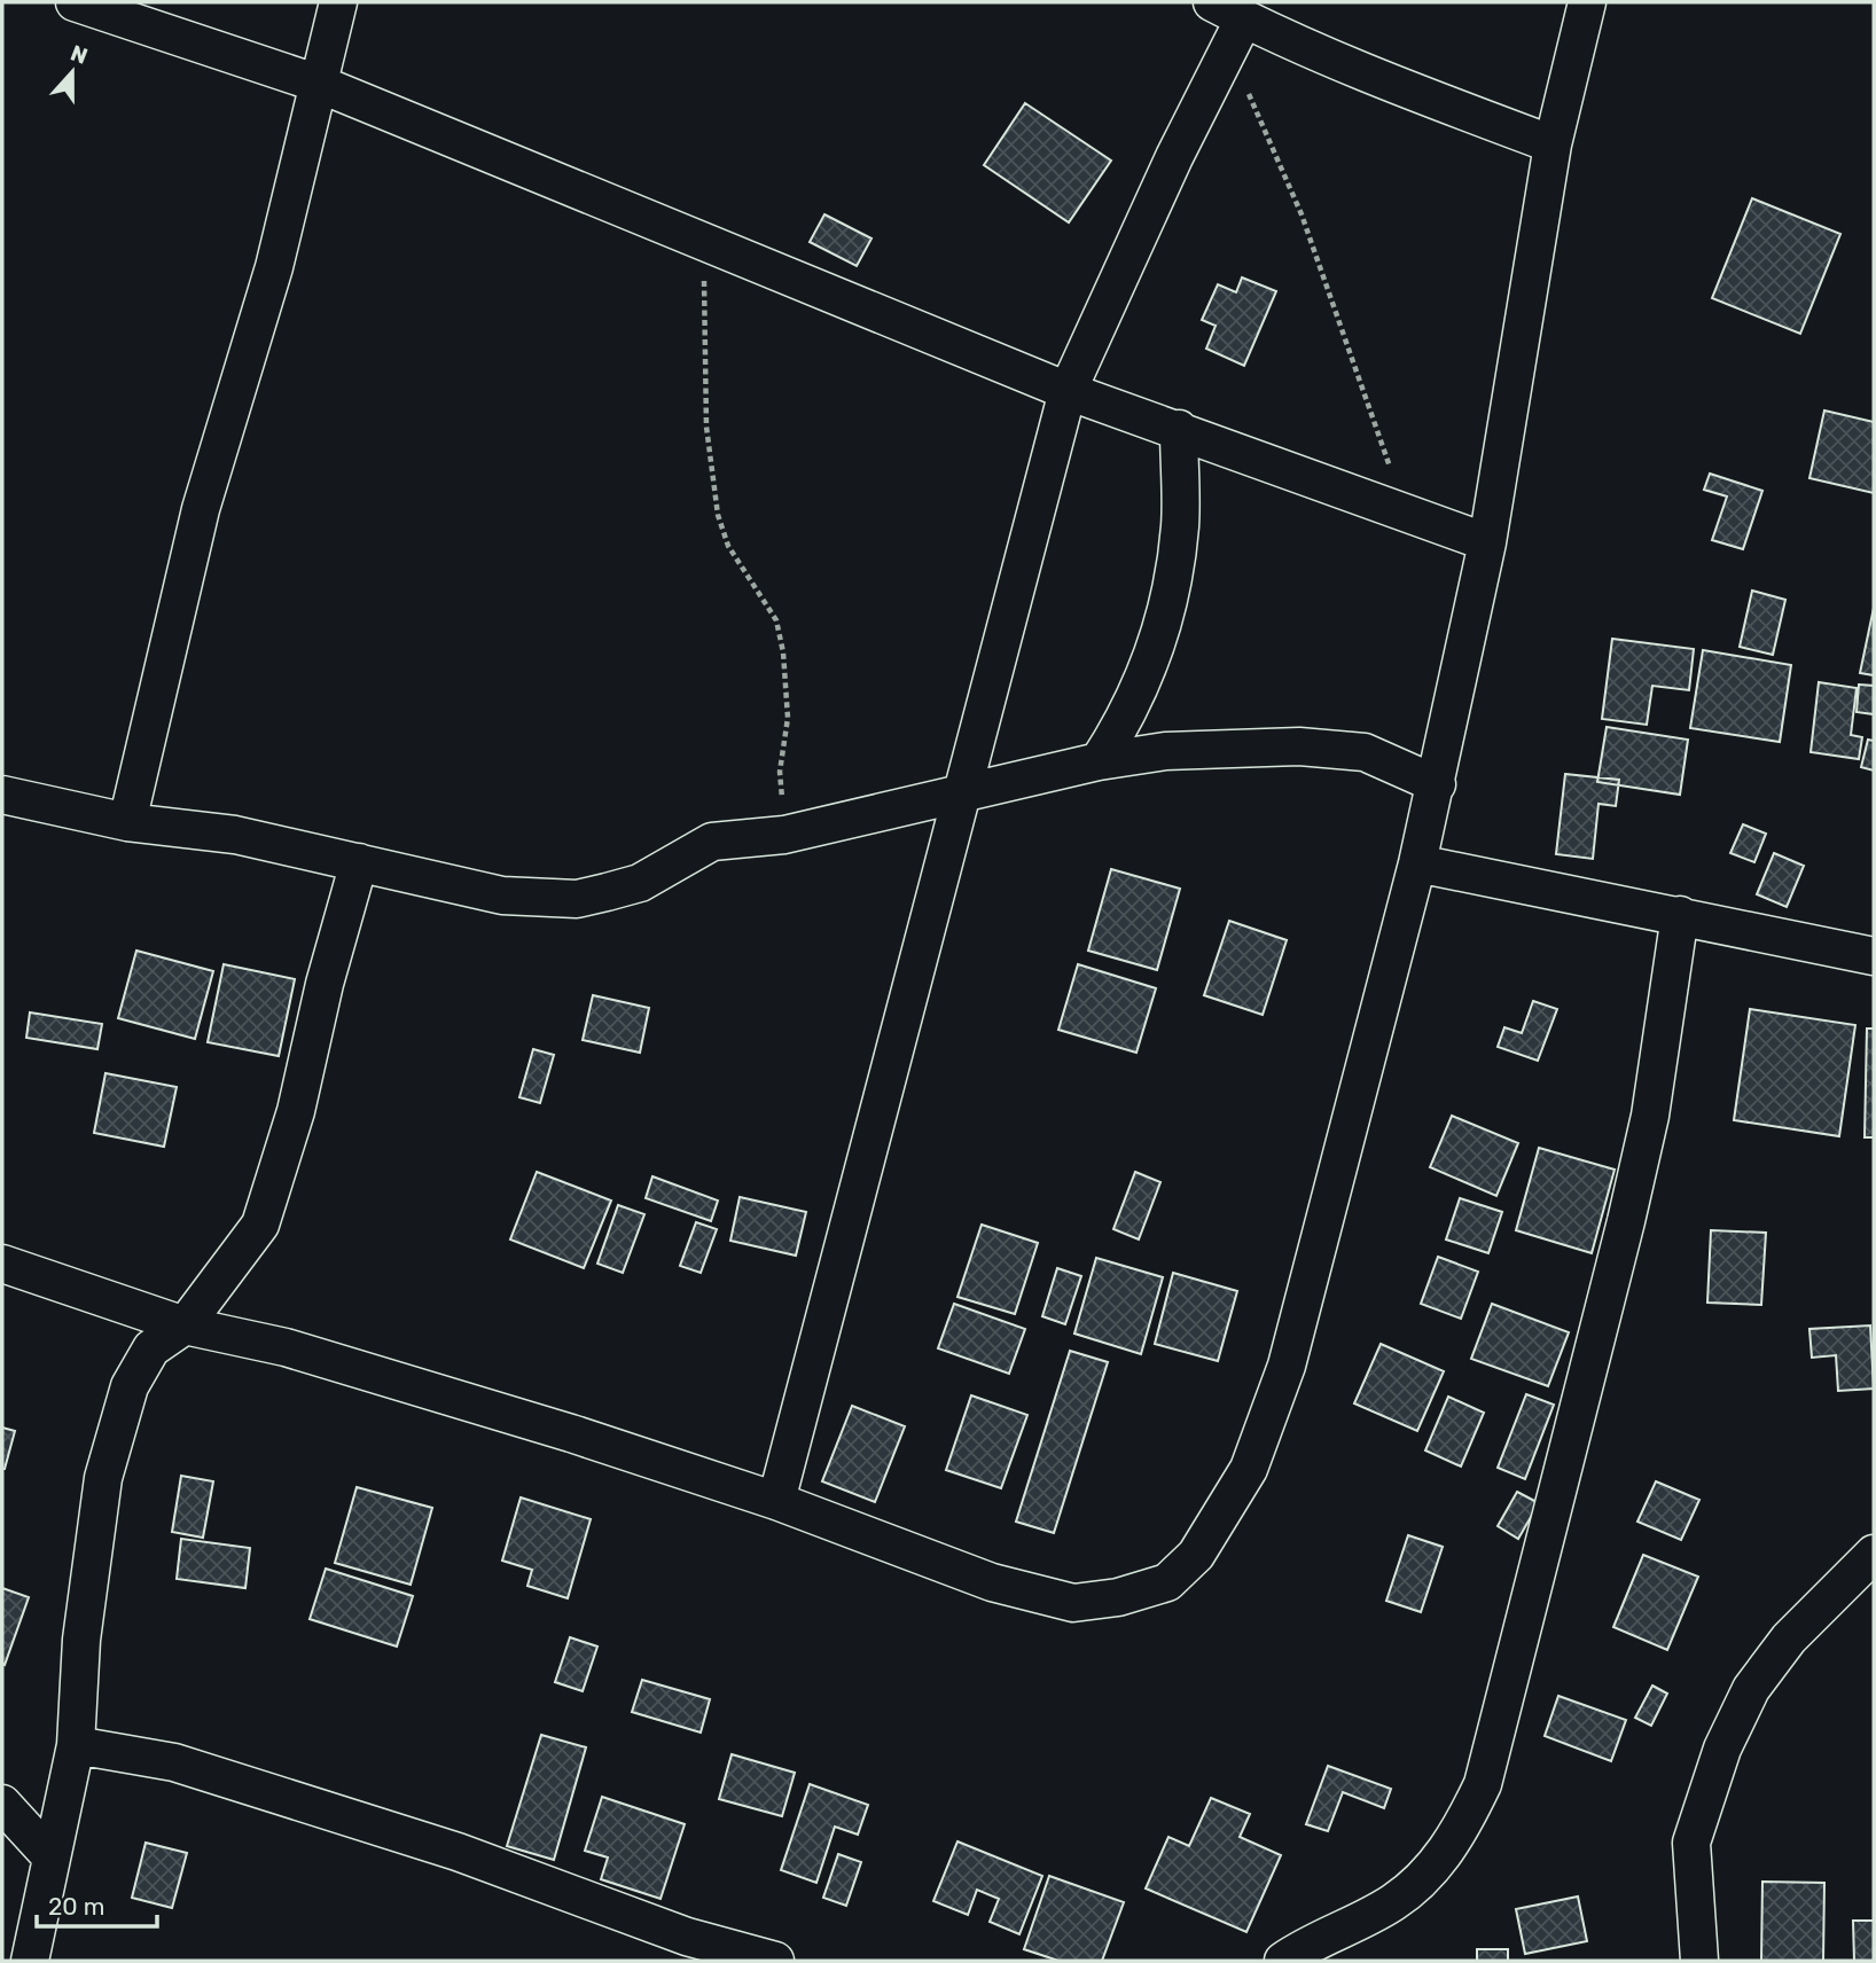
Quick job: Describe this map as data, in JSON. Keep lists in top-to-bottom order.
{
  "scale_bar": "20 m",
  "north": "top"
}
